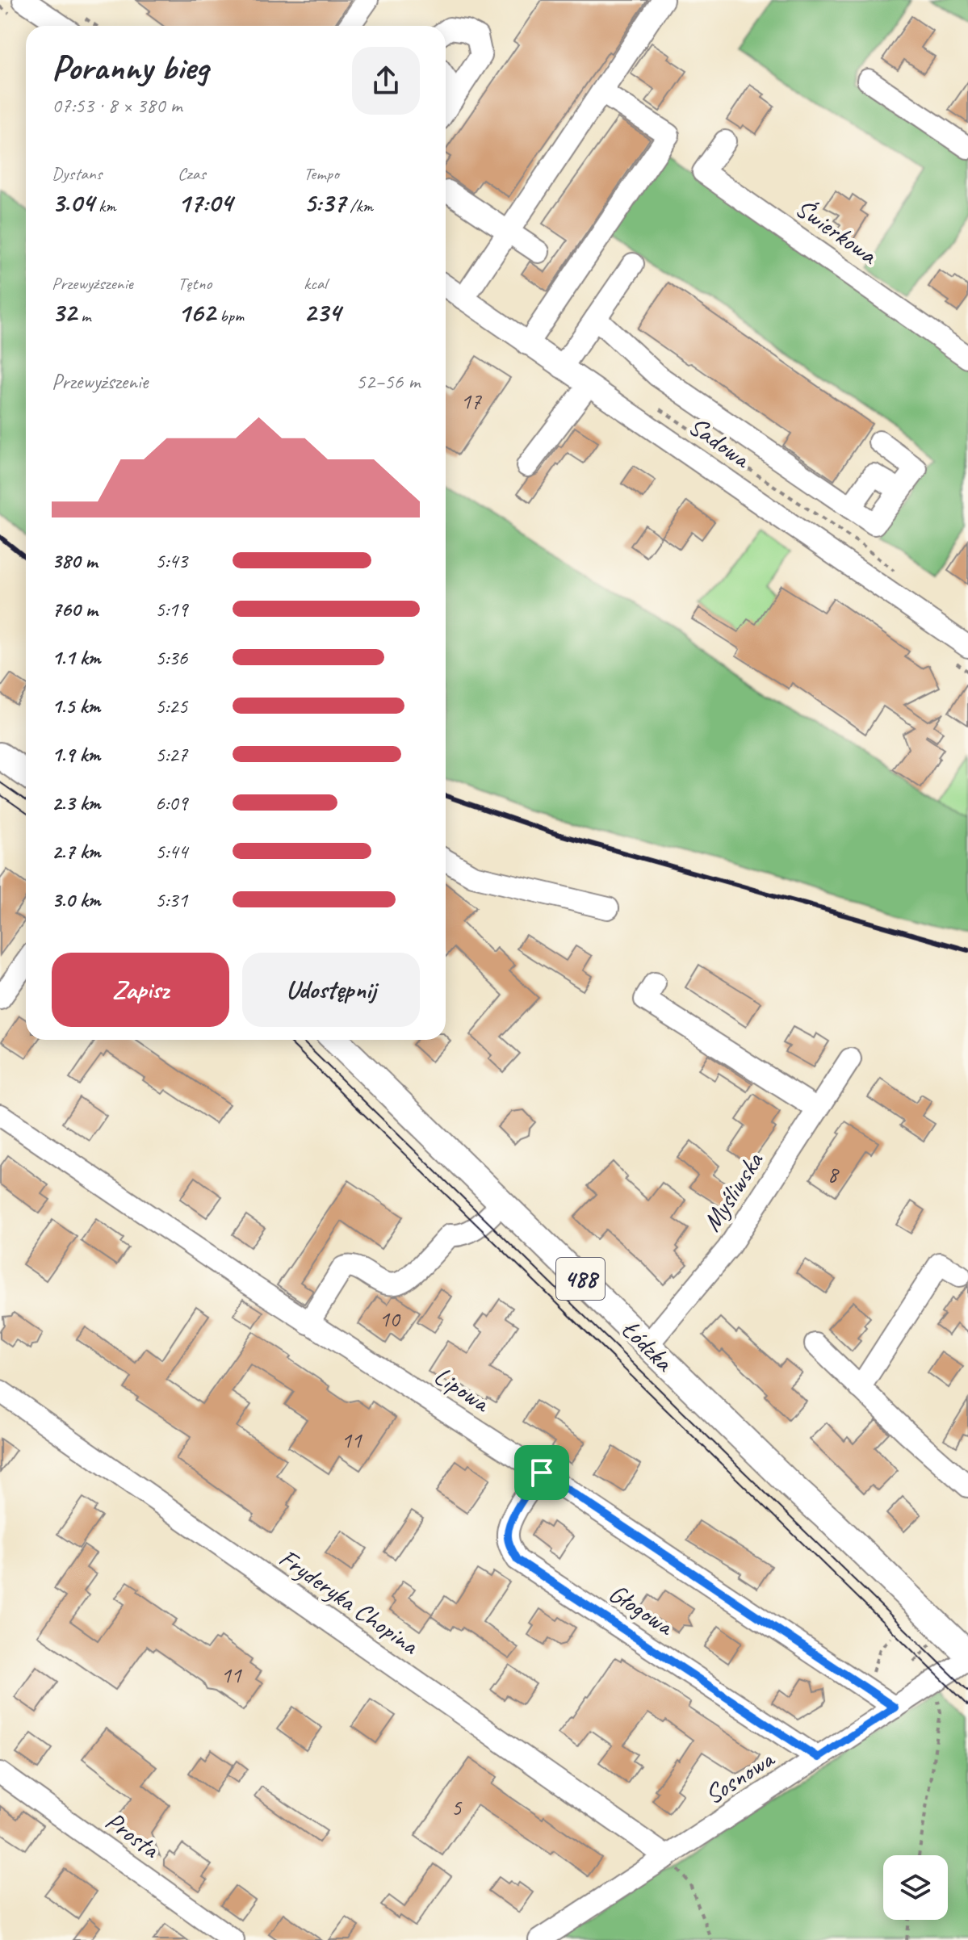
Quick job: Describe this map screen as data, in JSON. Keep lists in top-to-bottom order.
{
  "streets": {
    "main road": ["488", "Łódzka"],
    "street": [
      "Świerkowa",
      "Sadowa",
      "Myśliwska",
      "Lipowa",
      "Fryderyka Chopina",
      "Głogowa",
      "Sosnowa",
      "Prosta"
    ]
  },
  "crossings": [
    ["Myśliwska", "Łódzka"],
    ["Łódzka", "Sosnowa"],
    ["Lipowa", "Głogowa"],
    ["Lipowa", "Sosnowa"],
    ["Fryderyka Chopina", "Sosnowa"],
    ["Głogowa", "Sosnowa"]
  ],
  "house_numbers": [
    "17",
    "8",
    "10",
    "11",
    "11",
    "5"
  ],
  "page": {
    "heading": ["Poranny bieg", "07:53 · 8 × 380 m"],
    "stats": [
      ["Dystans", "3.04 km"],
      ["Czas", "17:04"],
      ["Tempo", "5:37 /km"],
      ["Przewyższenie", "32 m"],
      ["Tętno", "162 bpm"],
      ["kcal", "234"]
    ],
    "chart": ["Przewyższenie", "52–56 m"],
    "list": [
      {
        "name": "380 m",
        "note": "5:43"
      },
      {
        "name": "760 m",
        "note": "5:19"
      },
      {
        "name": "1.1 km",
        "note": "5:36"
      },
      {
        "name": "1.5 km",
        "note": "5:25"
      },
      {
        "name": "1.9 km",
        "note": "5:27"
      },
      {
        "name": "2.3 km",
        "note": "6:09"
      },
      {
        "name": "2.7 km",
        "note": "5:44"
      },
      {
        "name": "3.0 km",
        "note": "5:31"
      }
    ],
    "buttons": ["Zapisz", "Udostępnij"]
  }
}
